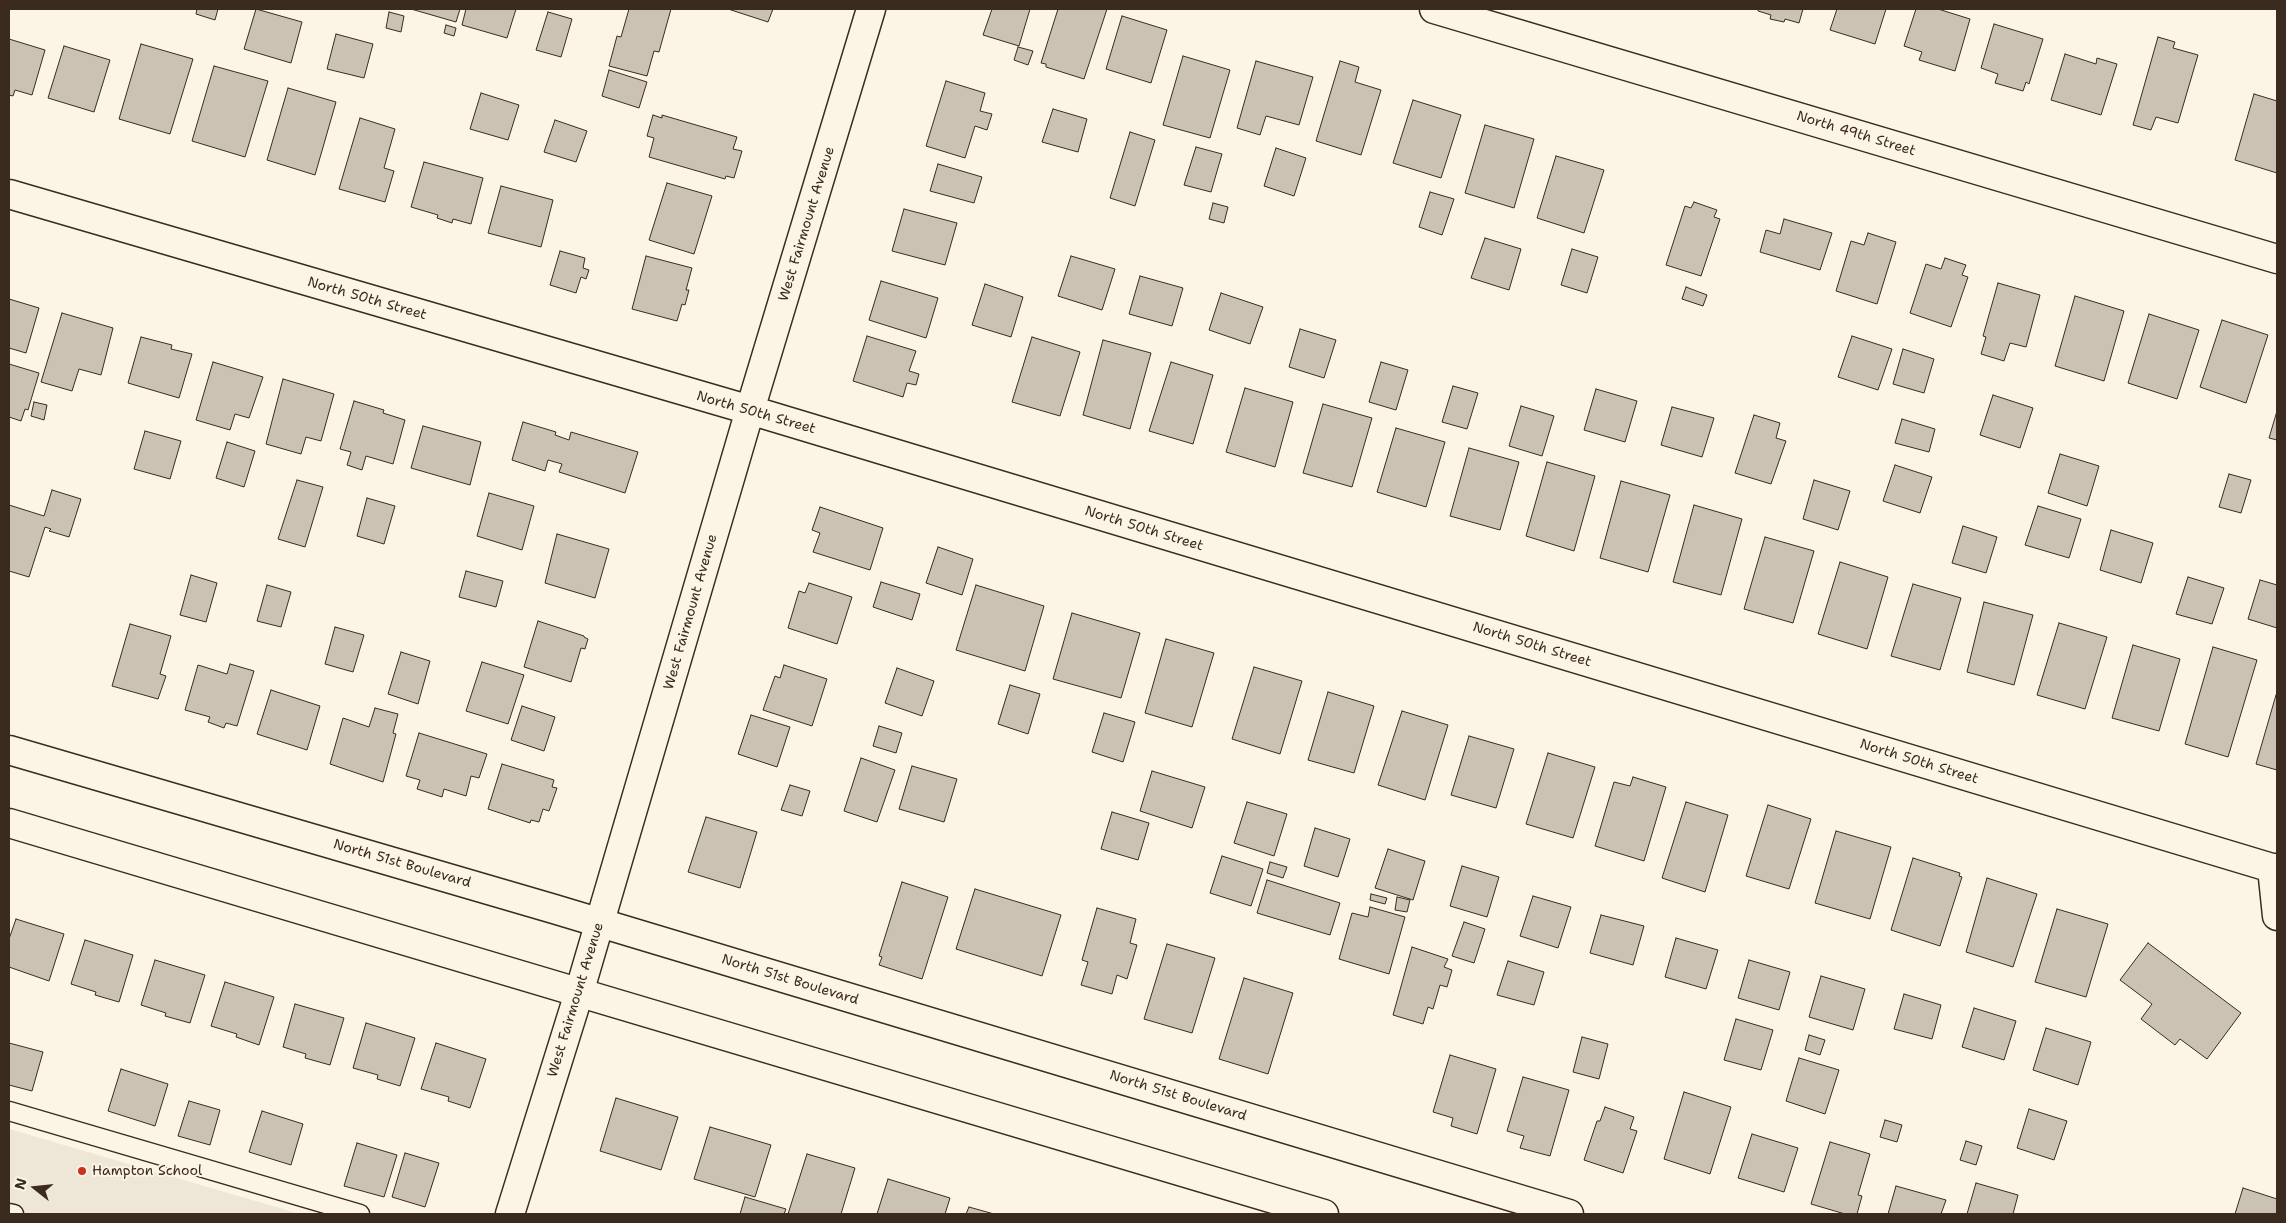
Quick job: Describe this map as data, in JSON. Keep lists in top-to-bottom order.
{
  "streets": {
    "street": [
      "North 49th Street",
      "West Fairmount Avenue",
      "North 50th Street",
      "North 51st Boulevard"
    ]
  },
  "crossings": [
    ["West Fairmount Avenue", "North 50th Street"],
    ["West Fairmount Avenue", "North 51st Boulevard"]
  ],
  "places": ["Hampton School"],
  "north": "left"
}
